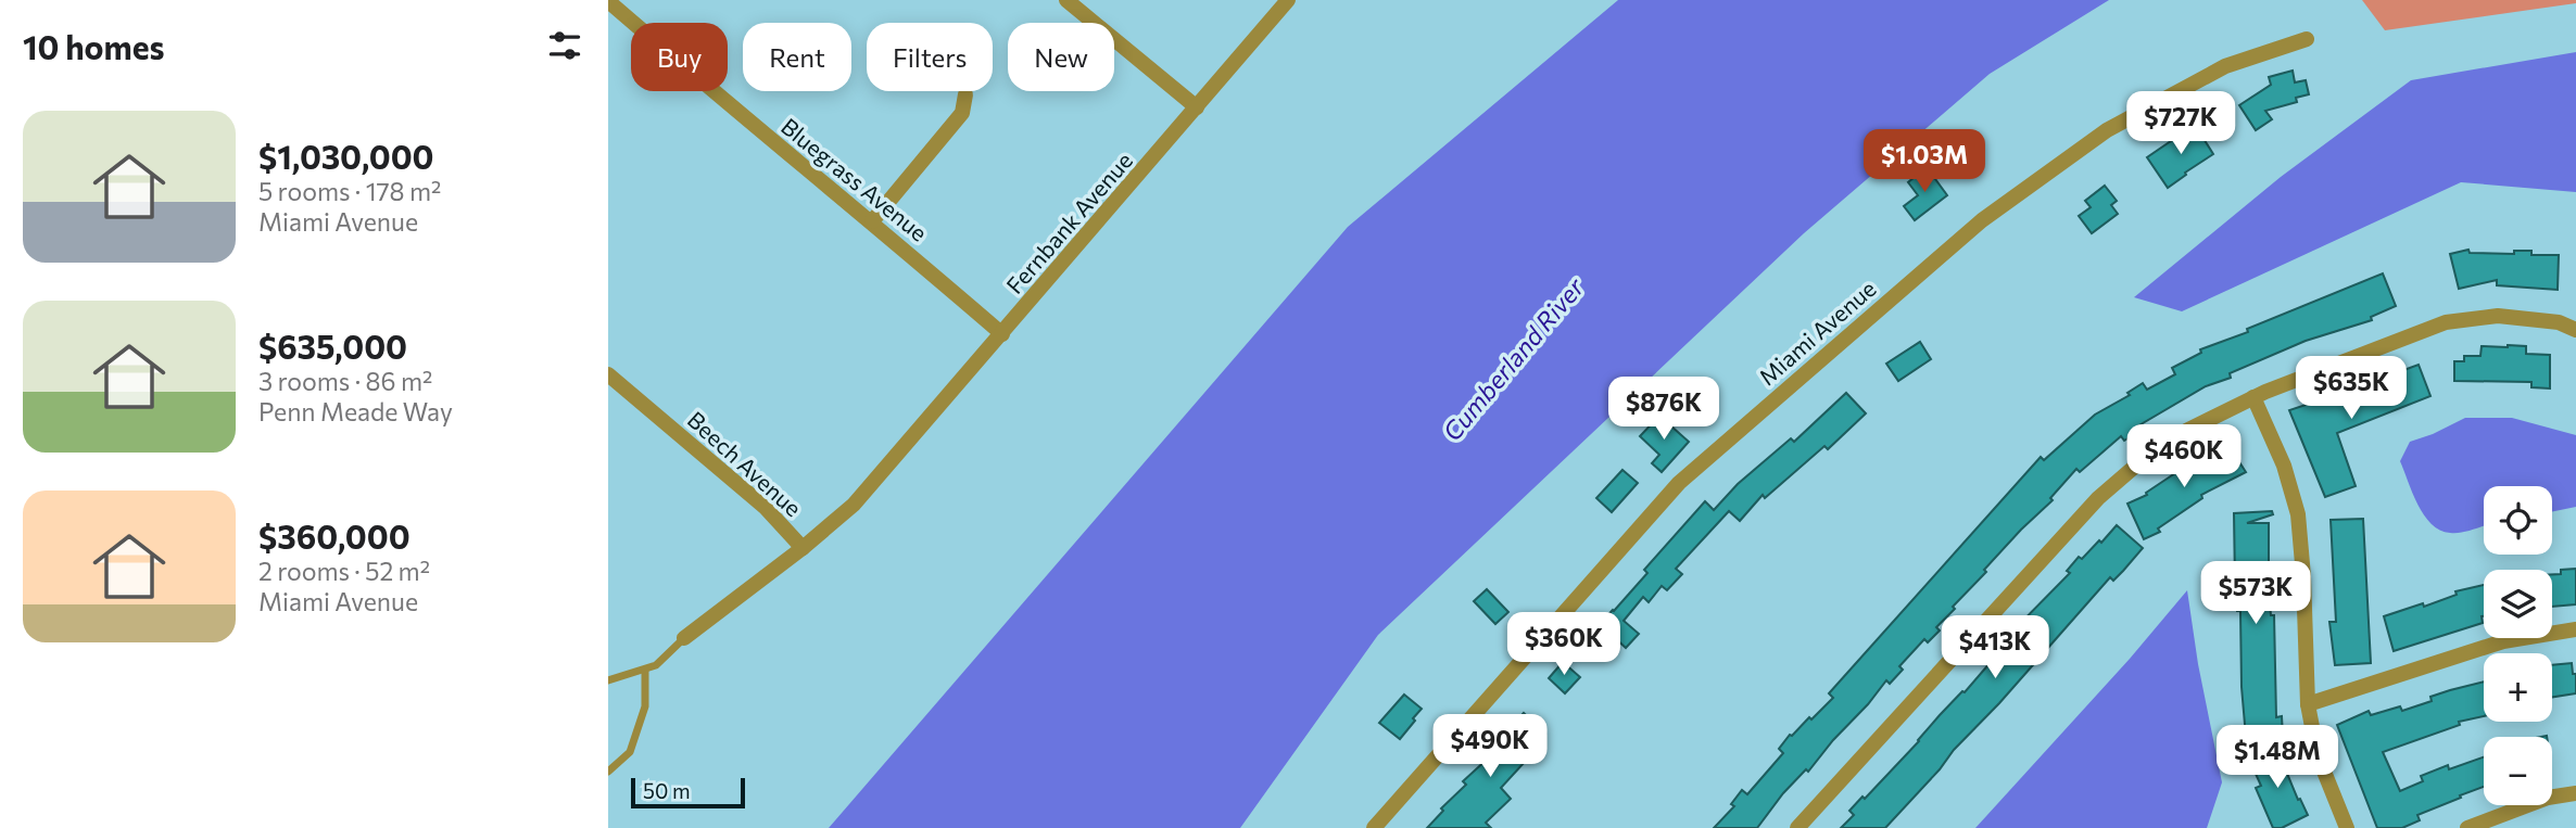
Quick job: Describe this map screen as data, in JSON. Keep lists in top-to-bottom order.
{
  "streets": {
    "street": [
      "Bluegrass Avenue",
      "Fernbank Avenue",
      "Miami Avenue",
      "Beech Avenue"
    ]
  },
  "crossings": [
    ["Bluegrass Avenue", "Fernbank Avenue"],
    ["Fernbank Avenue", "Beech Avenue"]
  ],
  "water": ["Cumberland River"],
  "scale_bar": "50 m",
  "page": {
    "heading": "10 homes",
    "chip": [
      "Buy",
      "Rent",
      "Filters",
      "New"
    ],
    "list": [
      {
        "name": "$1,030,000",
        "note": "5 rooms · 178 m² · Miami Avenue"
      },
      {
        "name": "$635,000",
        "note": "3 rooms · 86 m² · Penn Meade Way"
      },
      {
        "name": "$360,000",
        "note": "2 rooms · 52 m² · Miami Avenue"
      }
    ],
    "price": [
      "$727K",
      "$1.03M",
      "$635K",
      "$876K",
      "$460K",
      "$573K",
      "$360K",
      "$413K",
      "$490K",
      "$1.48M"
    ],
    "map_buttons": ["+", "−"],
    "scale": "50 m"
  }
}
